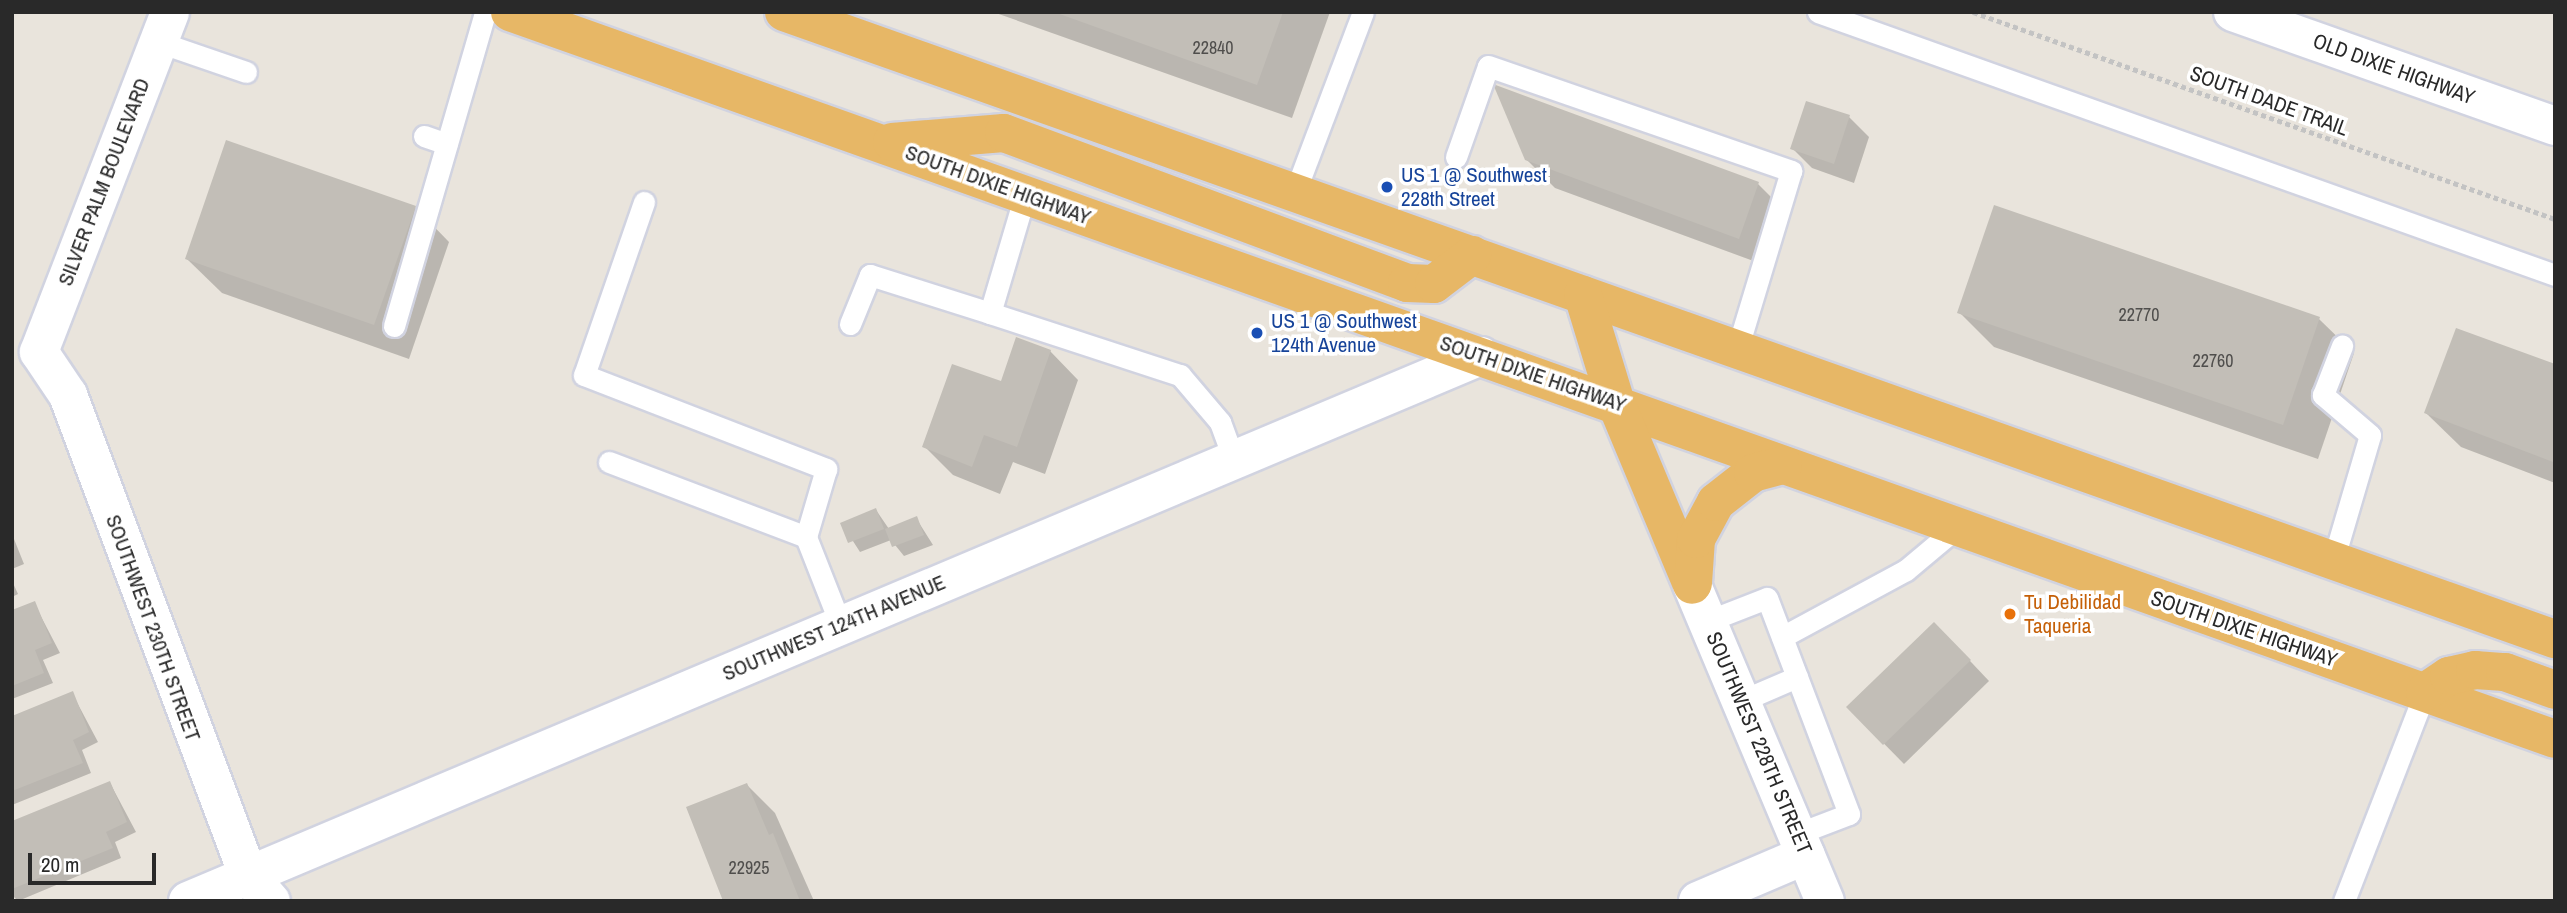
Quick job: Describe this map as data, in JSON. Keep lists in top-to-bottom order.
{
  "streets": {
    "highway": ["SOUTH DIXIE HIGHWAY"],
    "street": [
      "OLD DIXIE HIGHWAY",
      "SILVER PALM BOULEVARD",
      "SOUTHWEST 230TH STREET",
      "SOUTHWEST 124TH AVENUE",
      "SOUTHWEST 228TH STREET"
    ],
    "path": ["SOUTH DADE TRAIL"]
  },
  "crossings": [
    ["SILVER PALM BOULEVARD", "SOUTHWEST 230TH STREET"],
    ["SOUTH DIXIE HIGHWAY", "SOUTHWEST 124TH AVENUE"],
    ["SOUTHWEST 230TH STREET", "SOUTHWEST 124TH AVENUE"]
  ],
  "places": ["US 1 @ Southwest 228th Street", "US 1 @ Southwest 124th Avenue", "Tu Debilidad Taqueria"],
  "house_numbers": [
    "22840",
    "22770",
    "22760",
    "22925"
  ],
  "scale_bar": "20 m"
}
